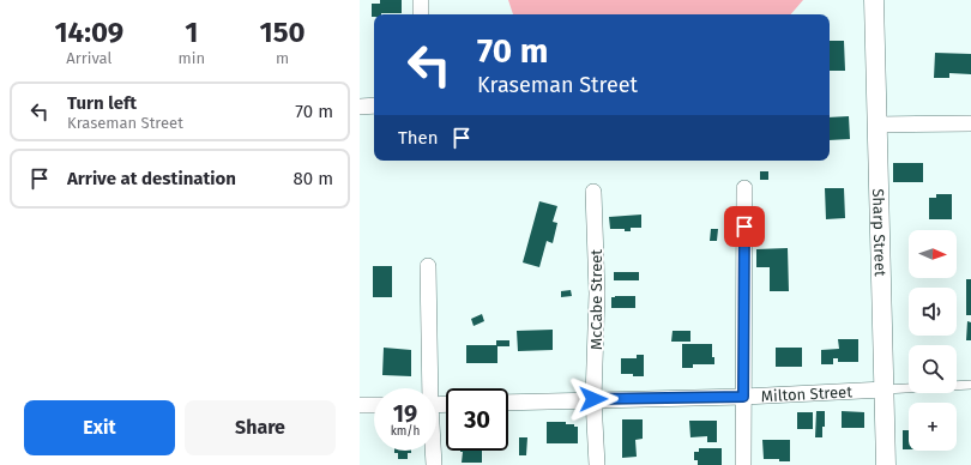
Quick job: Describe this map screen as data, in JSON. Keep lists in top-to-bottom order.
{
  "streets": {
    "street": ["Sharp Street", "McCabe Street", "Milton Street"]
  },
  "crossings": [
    ["Sharp Street", "Milton Street"],
    ["McCabe Street", "Milton Street"]
  ],
  "north": "right",
  "page": {
    "eta": [
      "14:09",
      "Arrival",
      "1",
      "min",
      "150",
      "m"
    ],
    "turn": ["70 m", "Kraseman Street"],
    "list": [
      {
        "name": "Turn left",
        "note": "Kraseman Street",
        "value": "70 m"
      },
      {
        "name": "Arrive at destination",
        "value": "80 m"
      }
    ],
    "then": "Then",
    "map_buttons": "+",
    "speed": "19 km/h",
    "limit": "30",
    "buttons": ["Exit", "Share"]
  }
}
